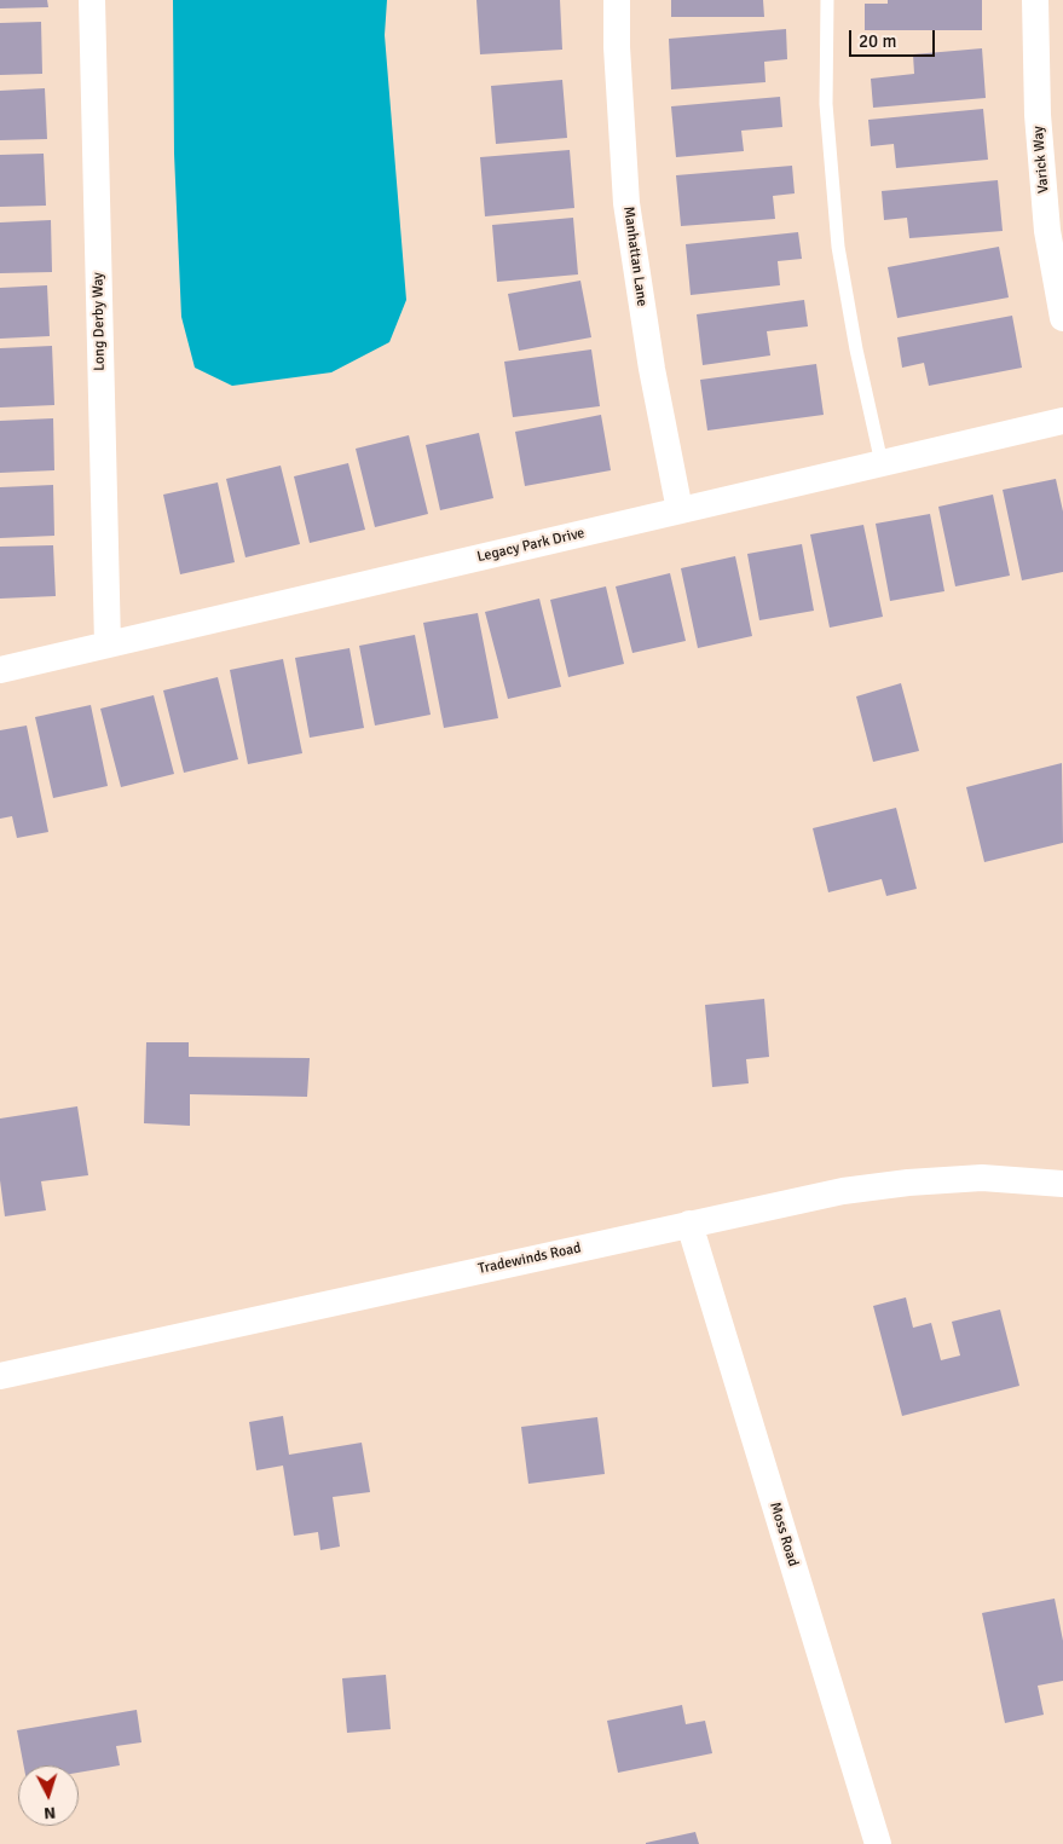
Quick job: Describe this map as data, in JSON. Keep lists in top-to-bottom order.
{
  "streets": {
    "street": [
      "Varick Way",
      "Manhattan Lane",
      "Long Derby Way",
      "Legacy Park Drive",
      "Tradewinds Road",
      "Moss Road"
    ]
  },
  "crossings": [
    ["Manhattan Lane", "Legacy Park Drive"],
    ["Long Derby Way", "Legacy Park Drive"],
    ["Tradewinds Road", "Moss Road"]
  ],
  "scale_bar": "20 m",
  "north": "bottom"
}
